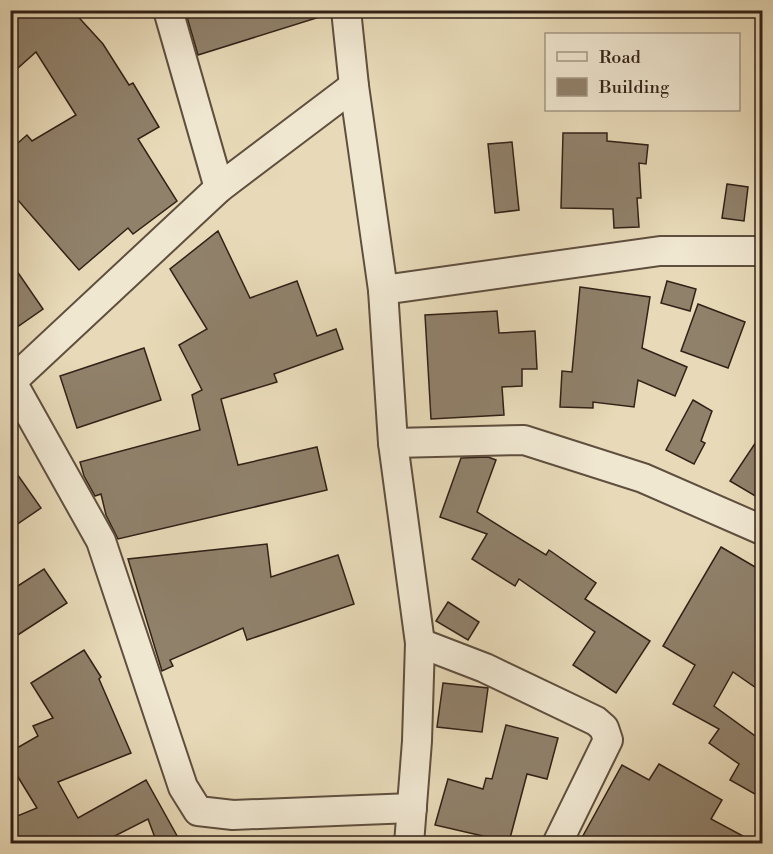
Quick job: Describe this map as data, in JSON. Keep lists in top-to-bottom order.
{
  "legend": ["Road", "Building"]
}
